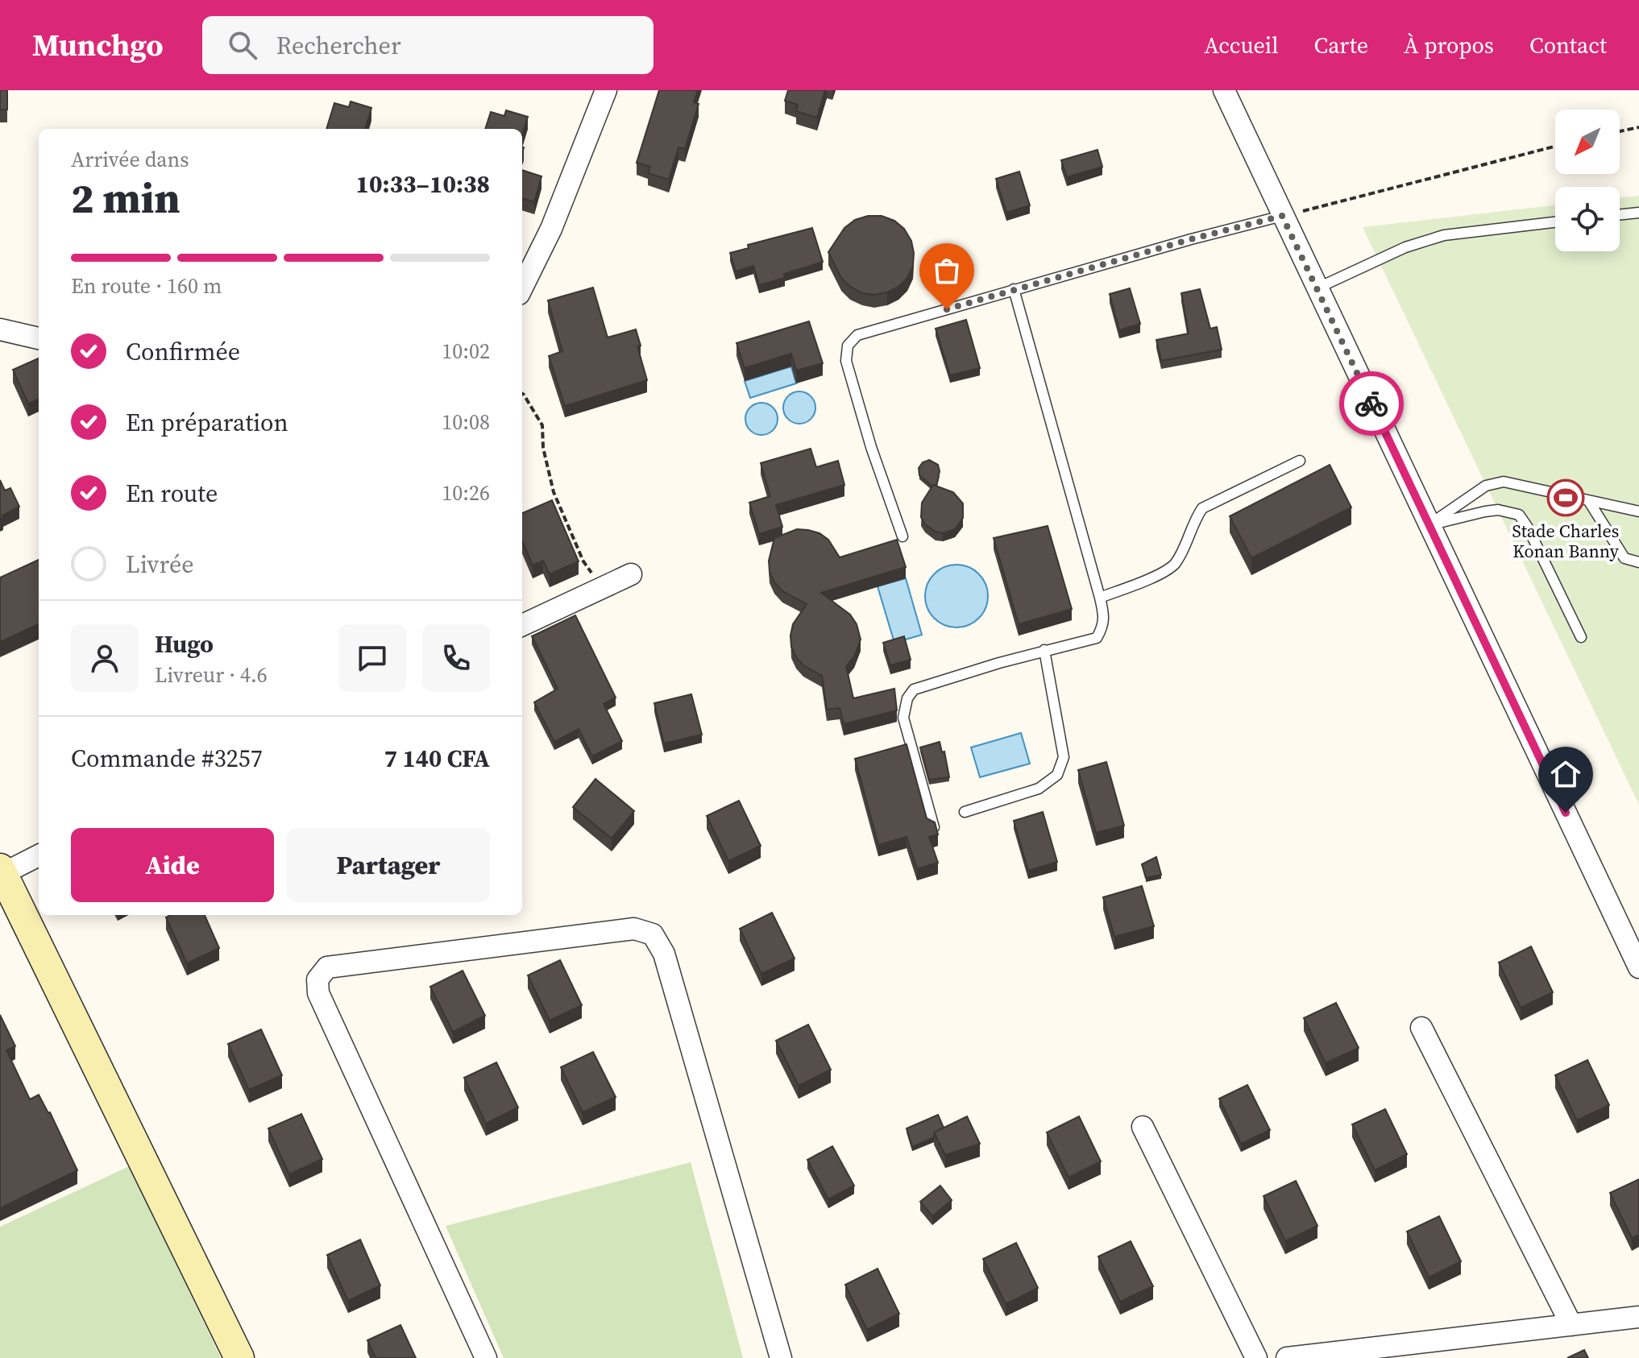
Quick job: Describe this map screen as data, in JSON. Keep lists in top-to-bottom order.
{
  "places": {
    "sports": ["Stade Charles Konan Banny"]
  },
  "north": "bottom left",
  "page": {
    "header": "Munchgo",
    "search": "Rechercher",
    "nav": [
      "Accueil",
      "Carte",
      "À propos",
      "Contact"
    ],
    "heading": ["2 min", "Arrivée dans", "10:33–10:38"],
    "panel": [
      "Hugo",
      "Livreur · 4.6",
      "Commande #3257",
      "7 140 CFA"
    ],
    "bar": "En route · 160 m",
    "list": [
      ["Confirmée", "10:02"],
      ["En préparation", "10:08"],
      ["En route", "10:26"],
      "Livrée"
    ],
    "buttons": ["Aide", "Partager"]
  }
}
